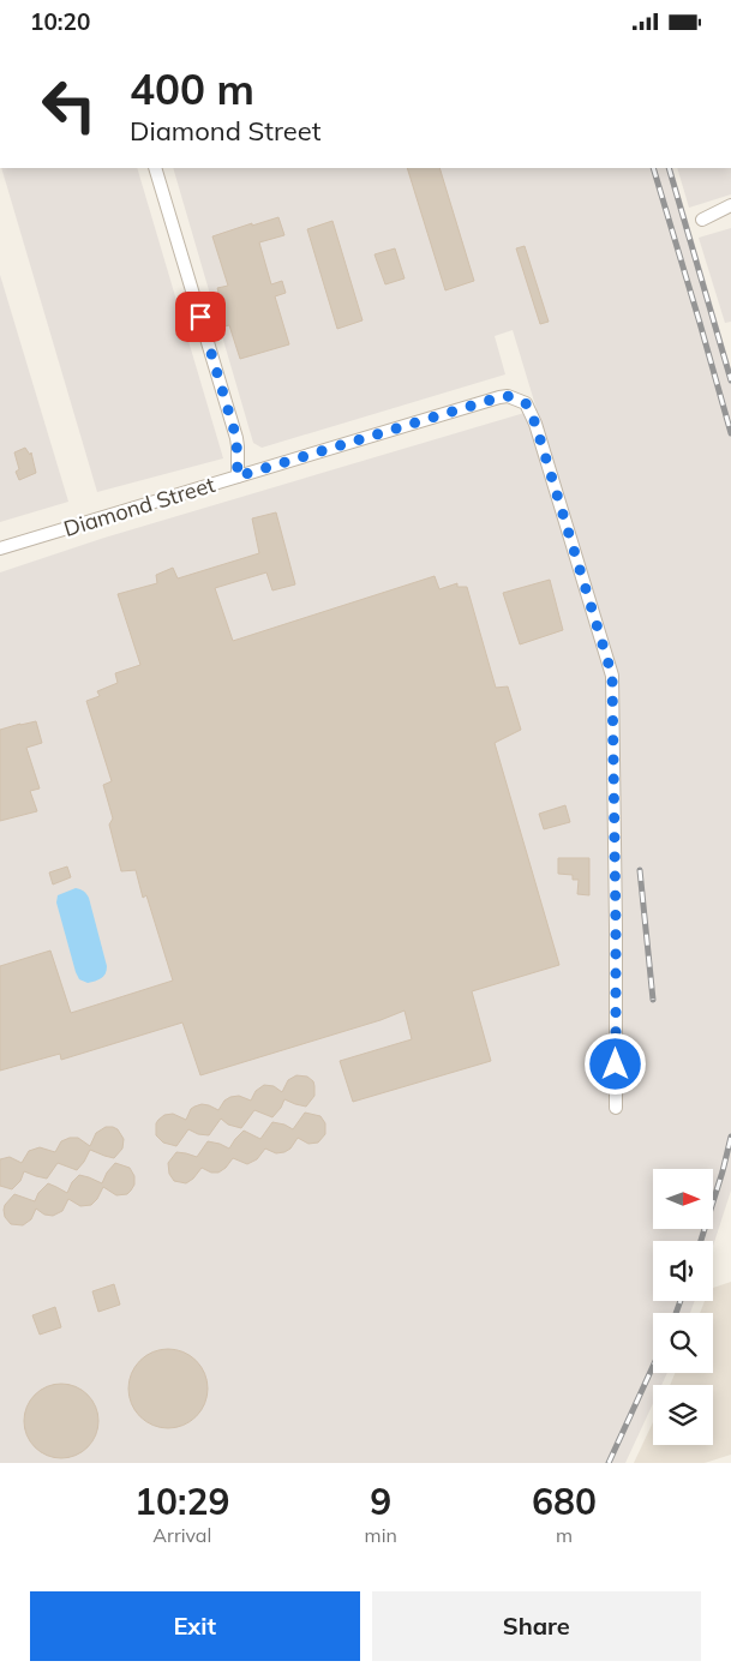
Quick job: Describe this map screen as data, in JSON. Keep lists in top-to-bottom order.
{
  "streets": {
    "street": ["Diamond Street"]
  },
  "north": "right",
  "page": {
    "status": "10:20",
    "turn": ["400 m", "Diamond Street"],
    "eta": [
      "10:29",
      "Arrival",
      "9",
      "min",
      "680",
      "m"
    ],
    "buttons": ["Exit", "Share"]
  }
}
